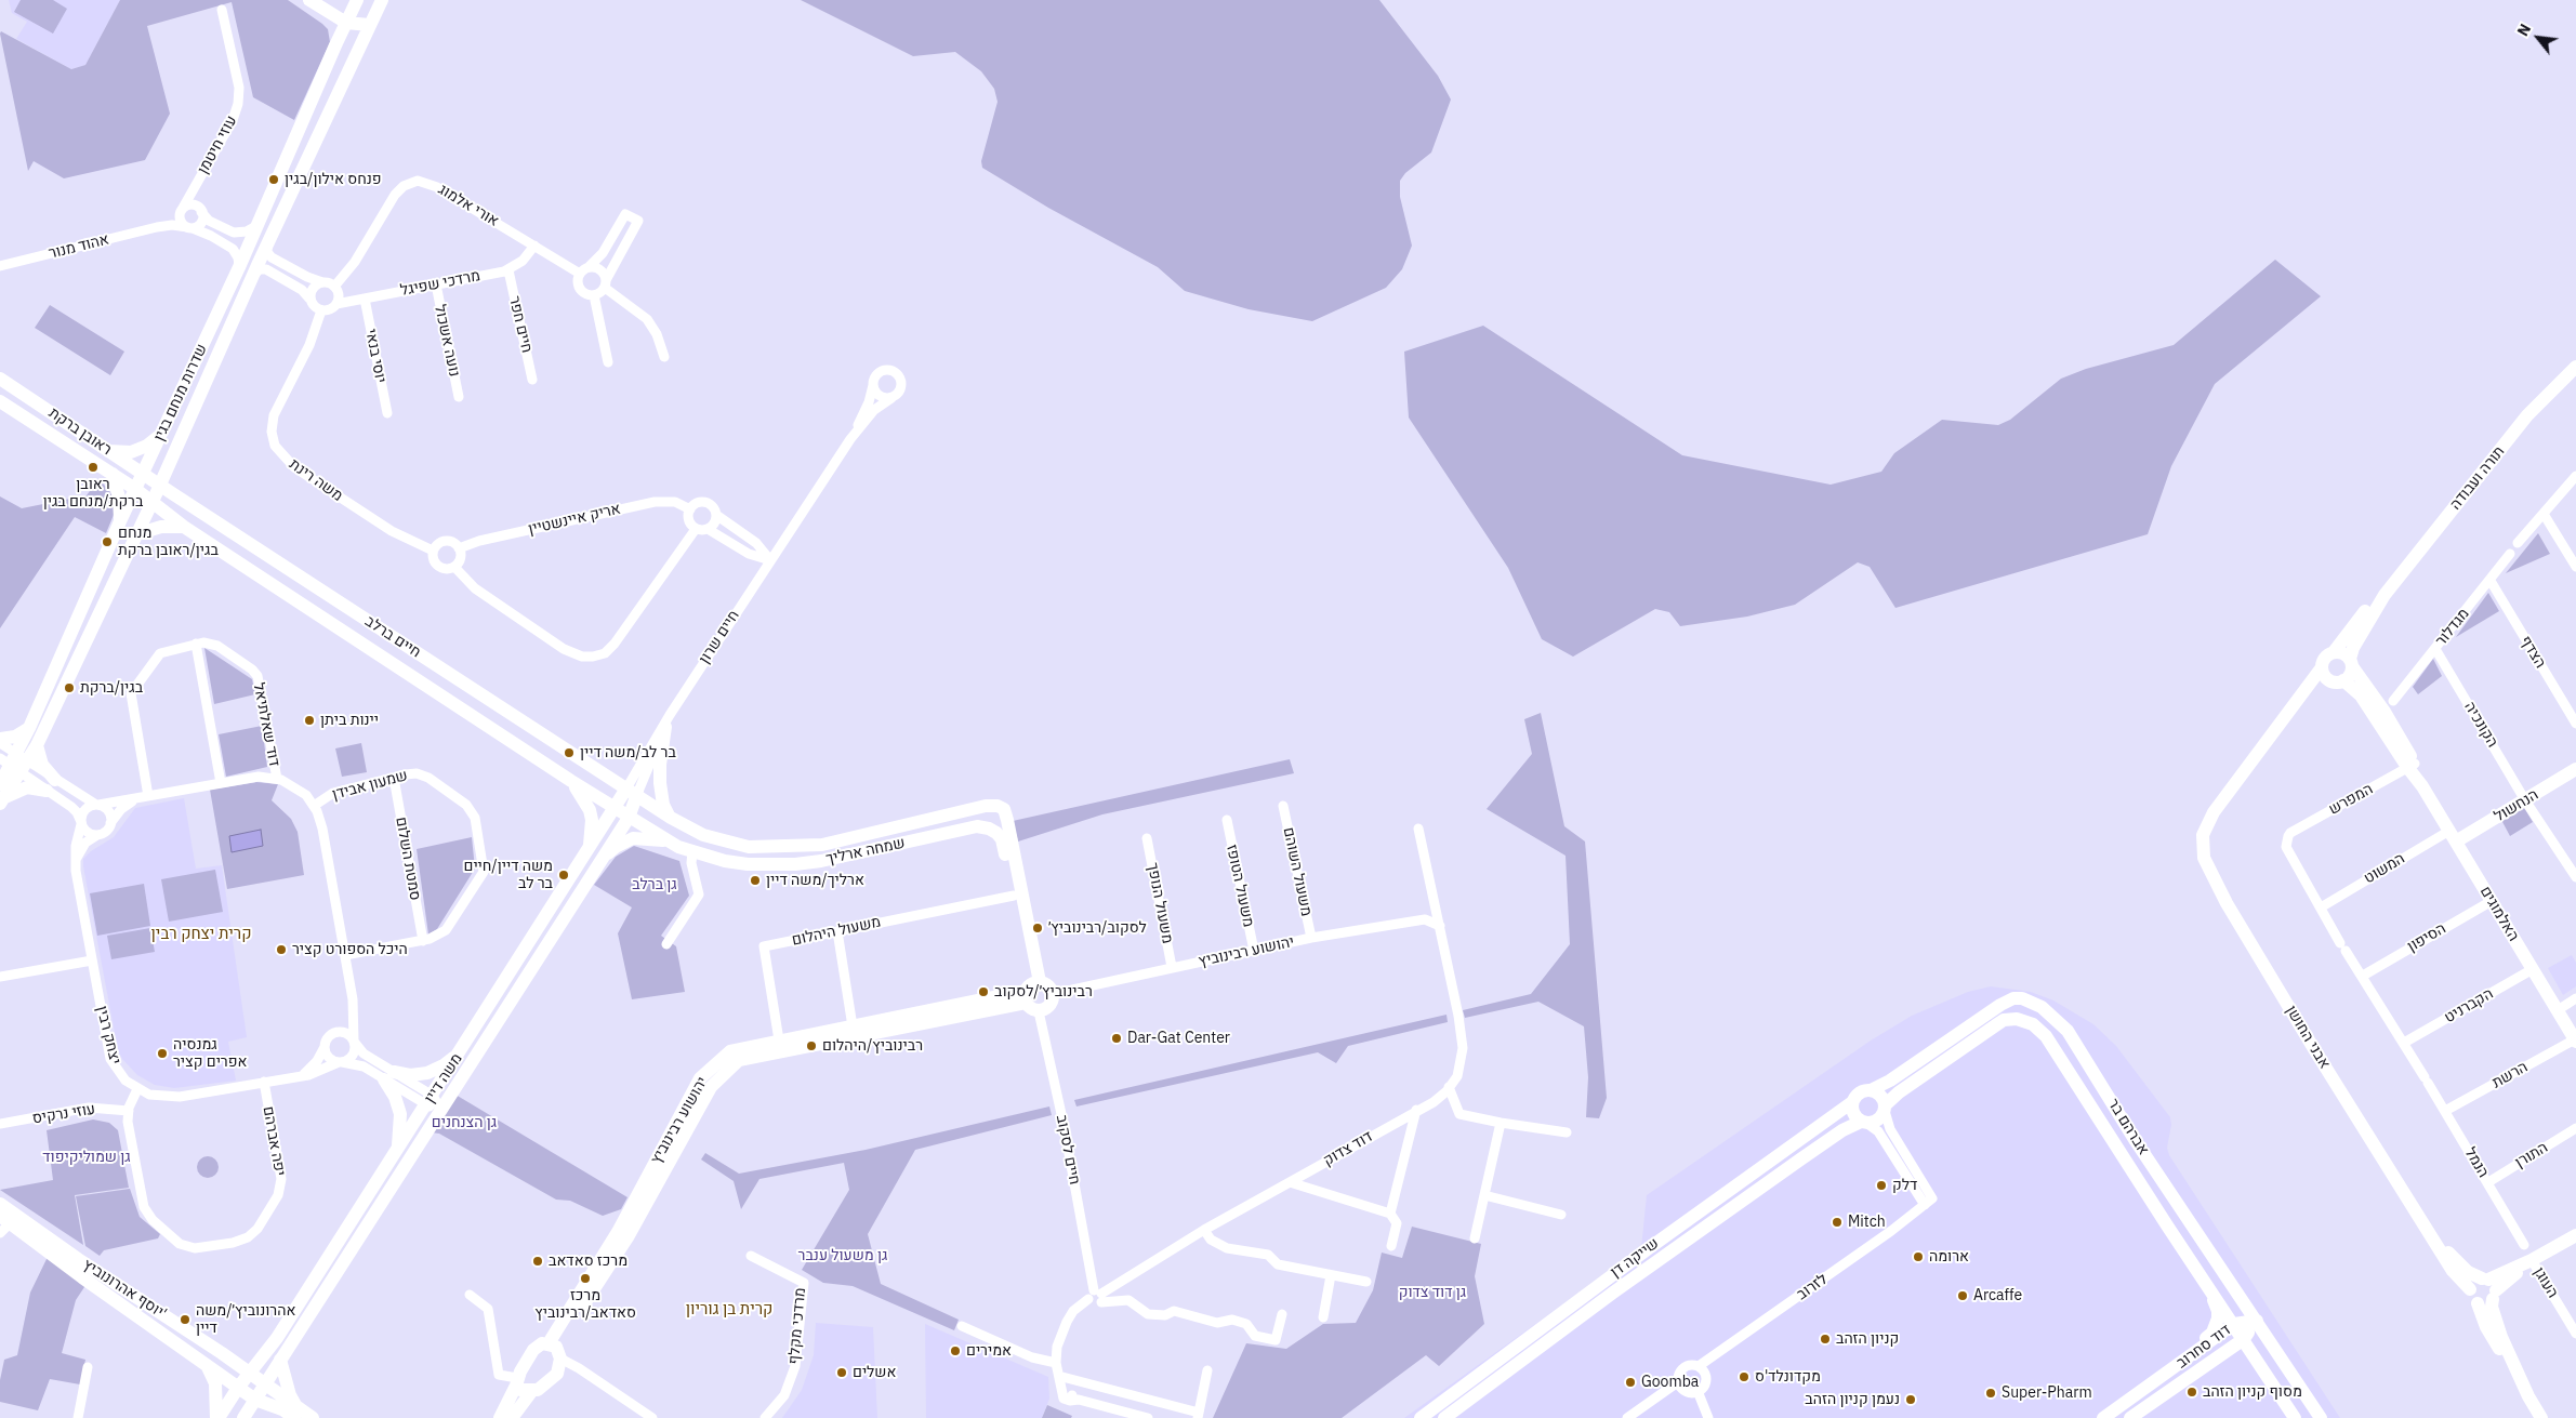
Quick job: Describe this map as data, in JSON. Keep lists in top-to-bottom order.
{
  "streets": {
    "street": [
      "עוזי חיטמן",
      "אורי אלמוג",
      "אהוד מנור",
      "מרדכי שפיגל",
      "חיים חפר",
      "נועה אשכול",
      "יוסי בנאי",
      "שדרות מנחם בגין",
      "ראובן ברקת",
      "תורה ועבודה",
      "משה רינת",
      "אריק איינשטיין",
      "מגדלור",
      "חיים ברלב",
      "חיים שרון",
      "הצדף",
      "דוד שאלתיאל",
      "הקונכיה",
      "שמעון אבידן",
      "המפרש",
      "הנחשול",
      "שמחה ארליך",
      "סמטת השלום",
      "המשוט",
      "משעול השוהם",
      "משעול הטופז",
      "משעול הנופך",
      "האלמוגים",
      "משעול היהלום",
      "הסיפון",
      "יהושוע רבינוביץ",
      "הקברניט",
      "יצחק רבין",
      "אבני החושן",
      "הרשת",
      "משה דיין",
      "עוזי נרקיס",
      "אברהם בר",
      "יפה אברהם",
      "דוד צדוק",
      "חיים לסקוב",
      "התורן",
      "הנמל",
      "שייקה דן",
      "העוגן",
      "לזרוב",
      "יוסף אהרונוביץ'",
      "מרדכי מקלף",
      "דוד סחרוב"
    ]
  },
  "crossings": [
    ["עוזי חיטמן", "אהוד מנור"],
    ["אורי אלמוג", "מרדכי שפיגל"],
    ["אורי אלמוג", "משה רינת"],
    ["אהוד מנור", "שדרות מנחם בגין"],
    ["מרדכי שפיגל", "חיים חפר"],
    ["מרדכי שפיגל", "נועה אשכול"],
    ["מרדכי שפיגל", "יוסי בנאי"],
    ["מרדכי שפיגל", "משה רינת"],
    ["שדרות מנחם בגין", "ראובן ברקת"],
    ["שדרות מנחם בגין", "חיים ברלב"],
    ["ראובן ברקת", "חיים ברלב"],
    ["תורה ועבודה", "האלמוגים"],
    ["משה רינת", "אריק איינשטיין"],
    ["מגדלור", "הצדף"],
    ["מגדלור", "הקונכיה"],
    ["חיים ברלב", "חיים שרון"],
    ["חיים ברלב", "שמחה ארליך"],
    ["חיים ברלב", "משה דיין"],
    ["חיים שרון", "שמחה ארליך"],
    ["חיים שרון", "משה דיין"],
    ["הקונכיה", "הנחשול"],
    ["שמעון אבידן", "סמטת השלום"],
    ["המפרש", "האלמוגים"],
    ["המפרש", "הנמל"],
    ["הנחשול", "המשוט"],
    ["הנחשול", "האלמוגים"],
    ["שמחה ארליך", "משעול היהלום"],
    ["שמחה ארליך", "יהושוע רבינוביץ"],
    ["שמחה ארליך", "משה דיין"],
    ["המשוט", "האלמוגים"],
    ["המשוט", "הנמל"],
    ["משעול השוהם", "יהושוע רבינוביץ"],
    ["משעול הטופז", "יהושוע רבינוביץ"],
    ["משעול הנופך", "יהושוע רבינוביץ"],
    ["האלמוגים", "הסיפון"],
    ["האלמוגים", "הקברניט"],
    ["האלמוגים", "הרשת"],
    ["משעול היהלום", "יהושוע רבינוביץ"],
    ["הסיפון", "הנמל"],
    ["יהושוע רבינוביץ", "דוד צדוק"],
    ["הקברניט", "הנמל"],
    ["יצחק רבין", "יפה אברהם"],
    ["הרשת", "הנמל"],
    ["משה דיין", "יוסף אהרונוביץ'"],
    ["עוזי נרקיס", "יפה אברהם"],
    ["אברהם בר", "שייקה דן"],
    ["אברהם בר", "דוד סחרוב"],
    ["דוד צדוק", "חיים לסקוב"],
    ["התורן", "הנמל"]
  ],
  "districts": ["קרית יצחק רבין", "קרית בן גוריון"],
  "parks": [
    "גן ברלב",
    "גן הצנחנים",
    "גן שמוליקיפוד",
    "גן משעול ענבר",
    "גן דוד צדוק"
  ],
  "places": [
    "פנחס אילון/בגין",
    "ראובן ברקת/מנחם בגין",
    "מנחם בגין/ראובן ברקת",
    "בגין/ברקת",
    "יינות ביתן",
    "בר לב/משה דיין",
    "משה דיין/חיים בר לב",
    "ארליך/משה דיין",
    "לסקוב/רבינוביץ׳",
    "היכל הספורט קציר",
    "רבינוביץ׳/לסקוב",
    "Dar-Gat Center",
    "רבינוביץ/היהלום",
    "גמנסיה אפרים קציר",
    "דלק",
    "Mitch",
    "ארומה",
    "מרכז סאדאב",
    "מרכז סאדאב/רבינוביץ",
    "Arcaffe",
    "אהרונוביץ׳/משה דיין",
    "קניון הזהב",
    "אמירים",
    "אשלים",
    "מקדונלד'ס",
    "Goomba",
    "מסוף קניון הזהב",
    "Super-Pharm",
    "נעמן קניון הזהב"
  ],
  "north": "top left"
}
